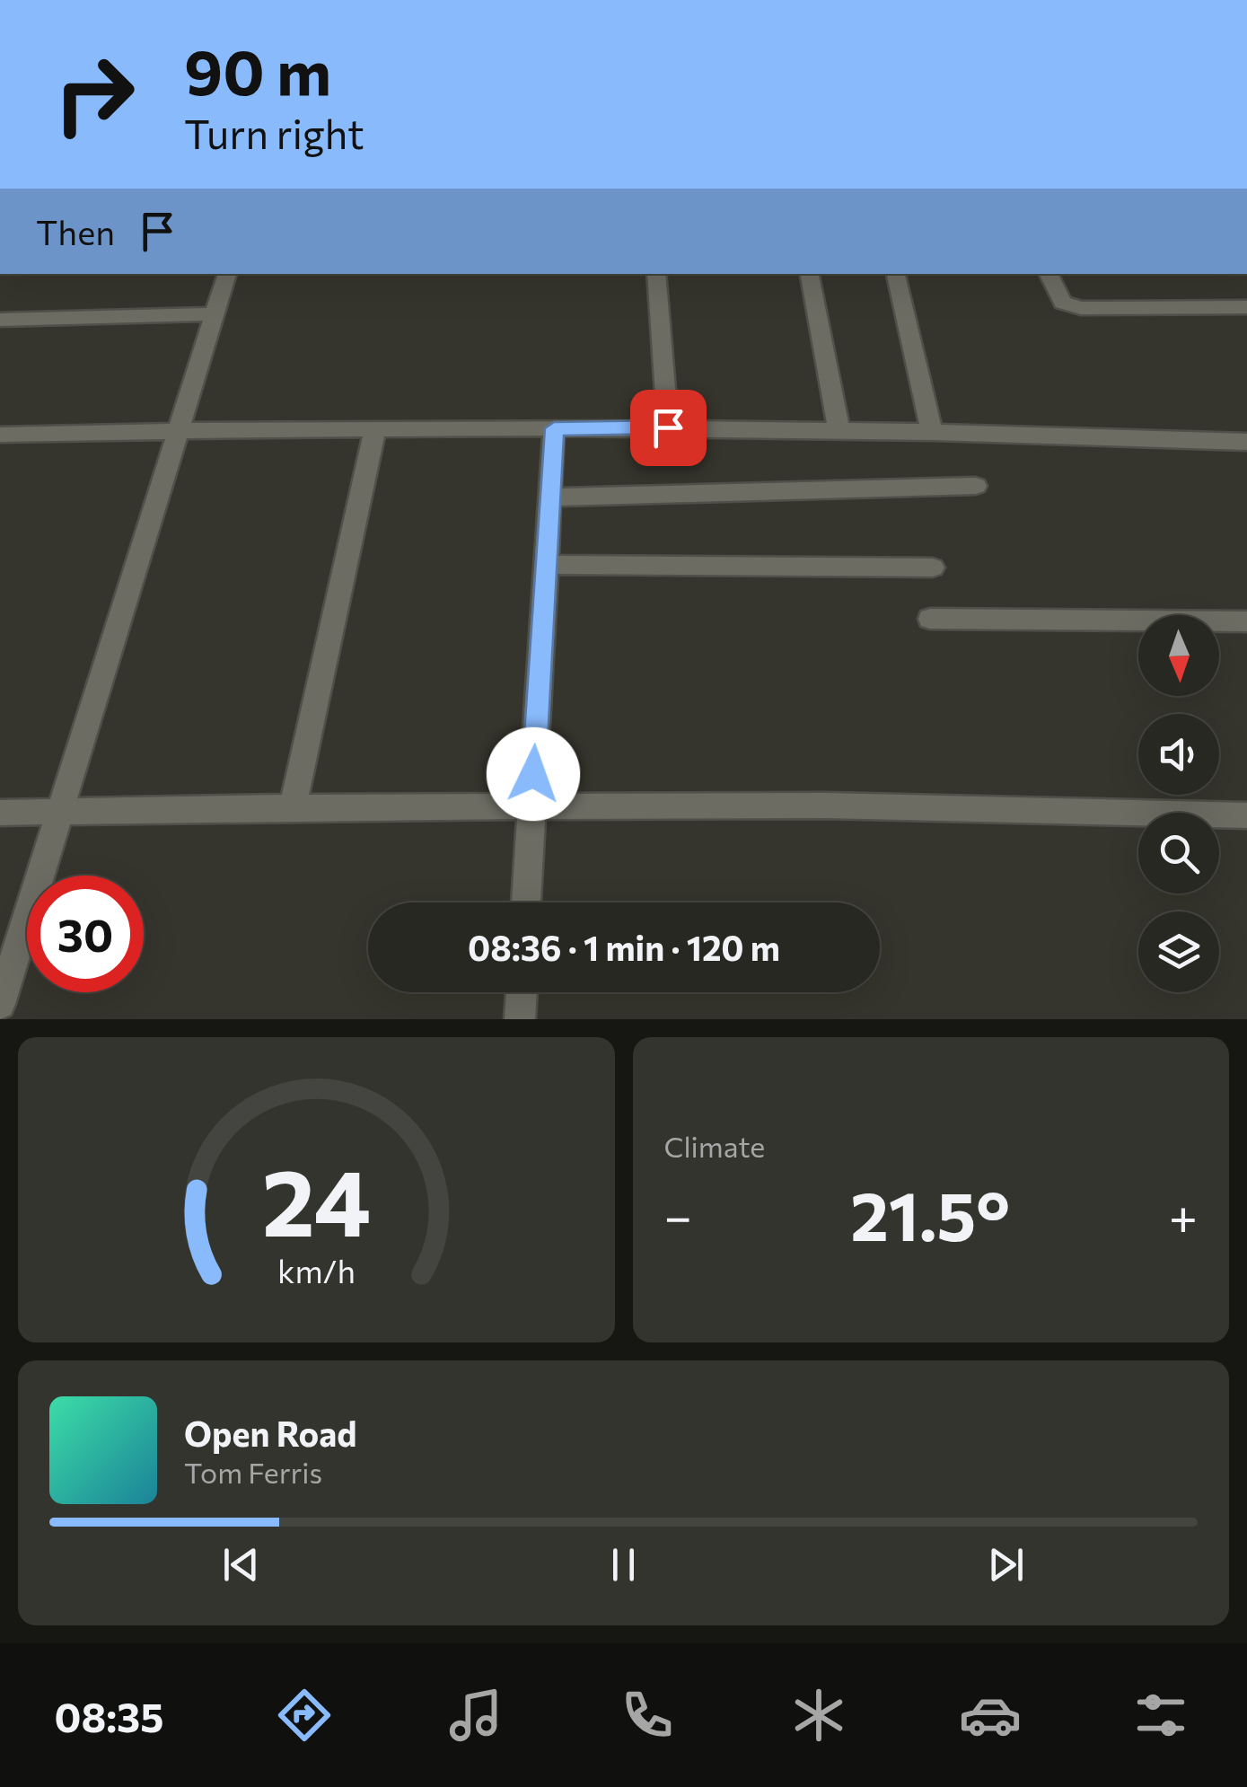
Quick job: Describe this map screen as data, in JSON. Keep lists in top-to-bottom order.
{
  "north": "bottom",
  "page": {
    "turn": ["90 m", "Turn right"],
    "then": "Then",
    "limit": "30",
    "trip": "08:36 · 1 min · 120 m",
    "tile": "Climate",
    "heat": ["−", "21.5°", "+"],
    "song": ["Open Road", "Tom Ferris"],
    "tabs": "08:35",
    "gauge": ["24", "km/h"]
  }
}
